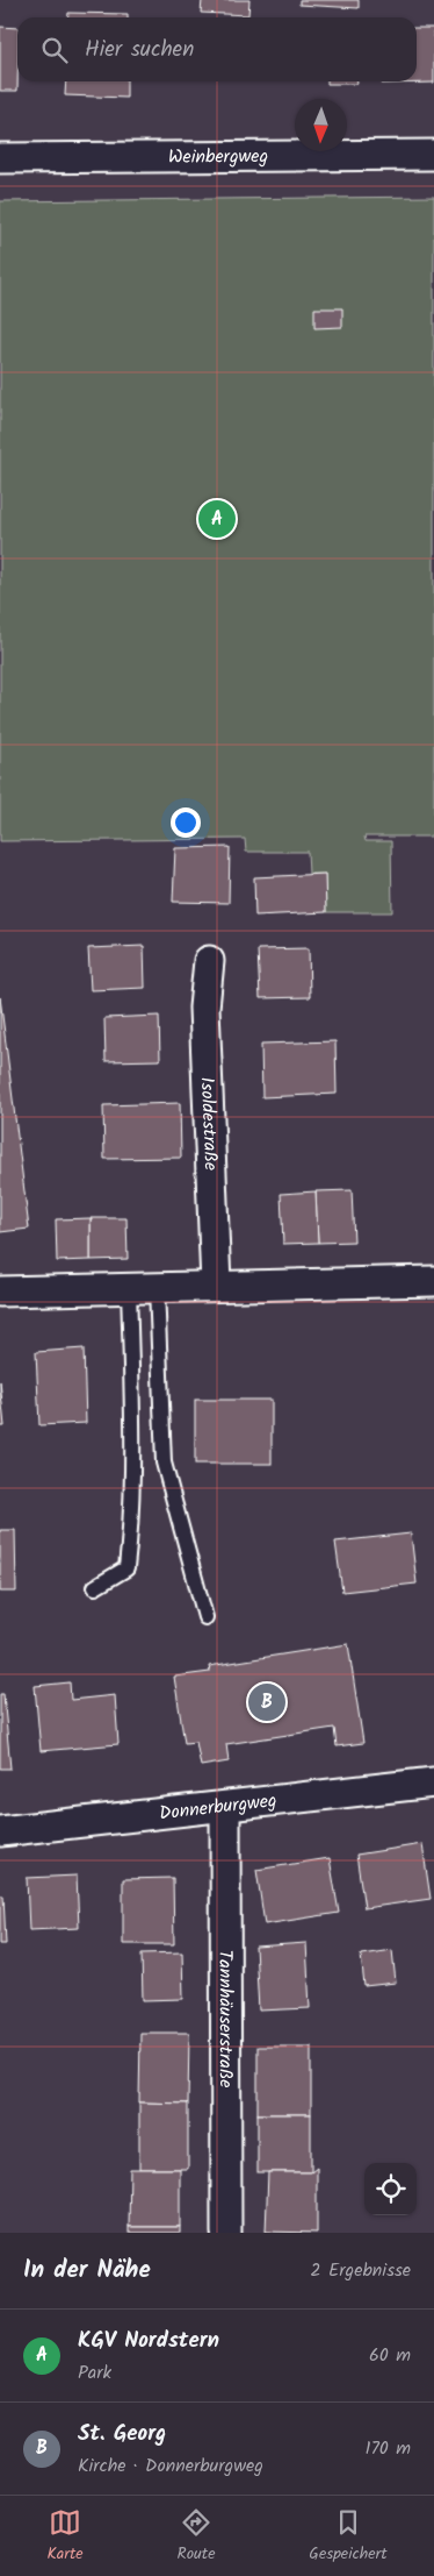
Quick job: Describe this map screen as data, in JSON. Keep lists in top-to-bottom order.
{
  "streets": {
    "street": [
      "Weinbergweg",
      "Isoldestraße",
      "Donnerburgweg",
      "Tannhäuserstraße"
    ]
  },
  "crossings": [
    ["Donnerburgweg", "Tannhäuserstraße"]
  ],
  "north": "bottom",
  "page": {
    "search": "Hier suchen",
    "pins": ["A", "B"],
    "heading": ["In der Nähe", "2 Ergebnisse"],
    "list": [
      {
        "mark": "A",
        "name": "KGV Nordstern",
        "note": "Park",
        "value": "60 m"
      },
      {
        "mark": "B",
        "name": "St. Georg",
        "note": "Kirche · Donnerburgweg",
        "value": "170 m"
      }
    ],
    "nav": ["Karte", "Route", "Gespeichert"]
  }
}
